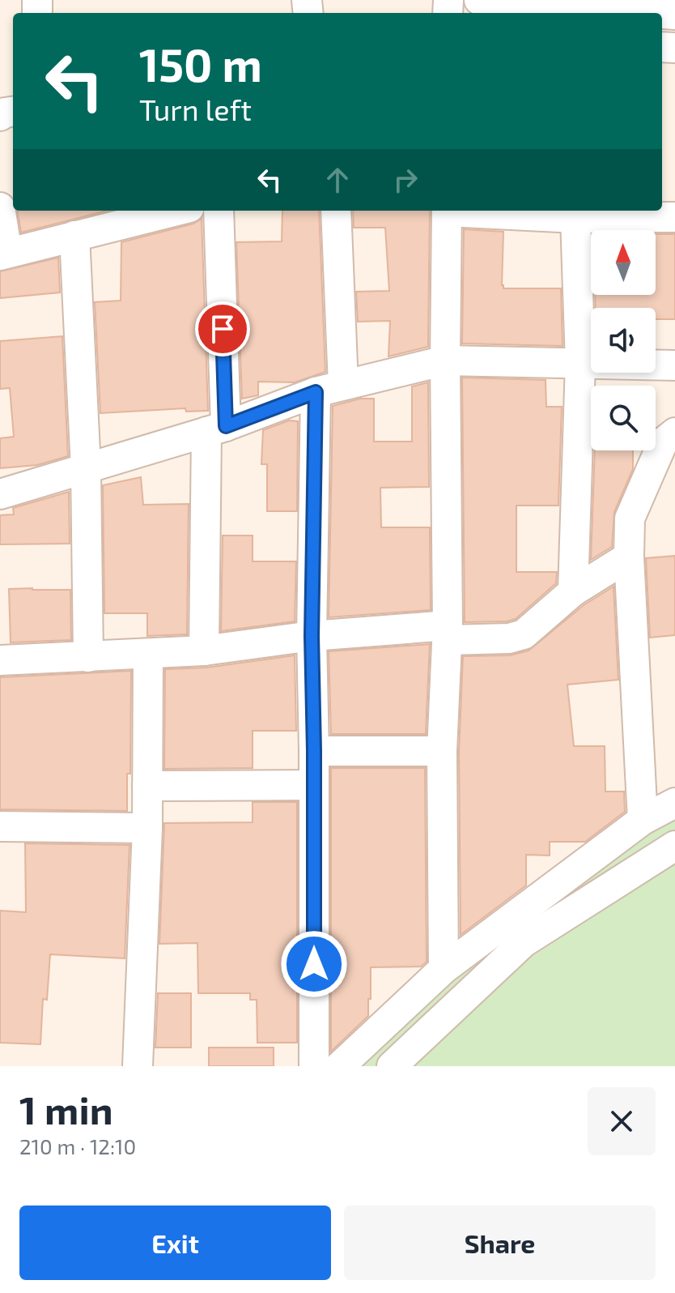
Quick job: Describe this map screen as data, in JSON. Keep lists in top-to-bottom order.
{
  "north": "top",
  "page": {
    "turn": ["150 m", "Turn left"],
    "heading": ["1 min", "210 m · 12:10"],
    "buttons": ["Exit", "Share"]
  }
}
